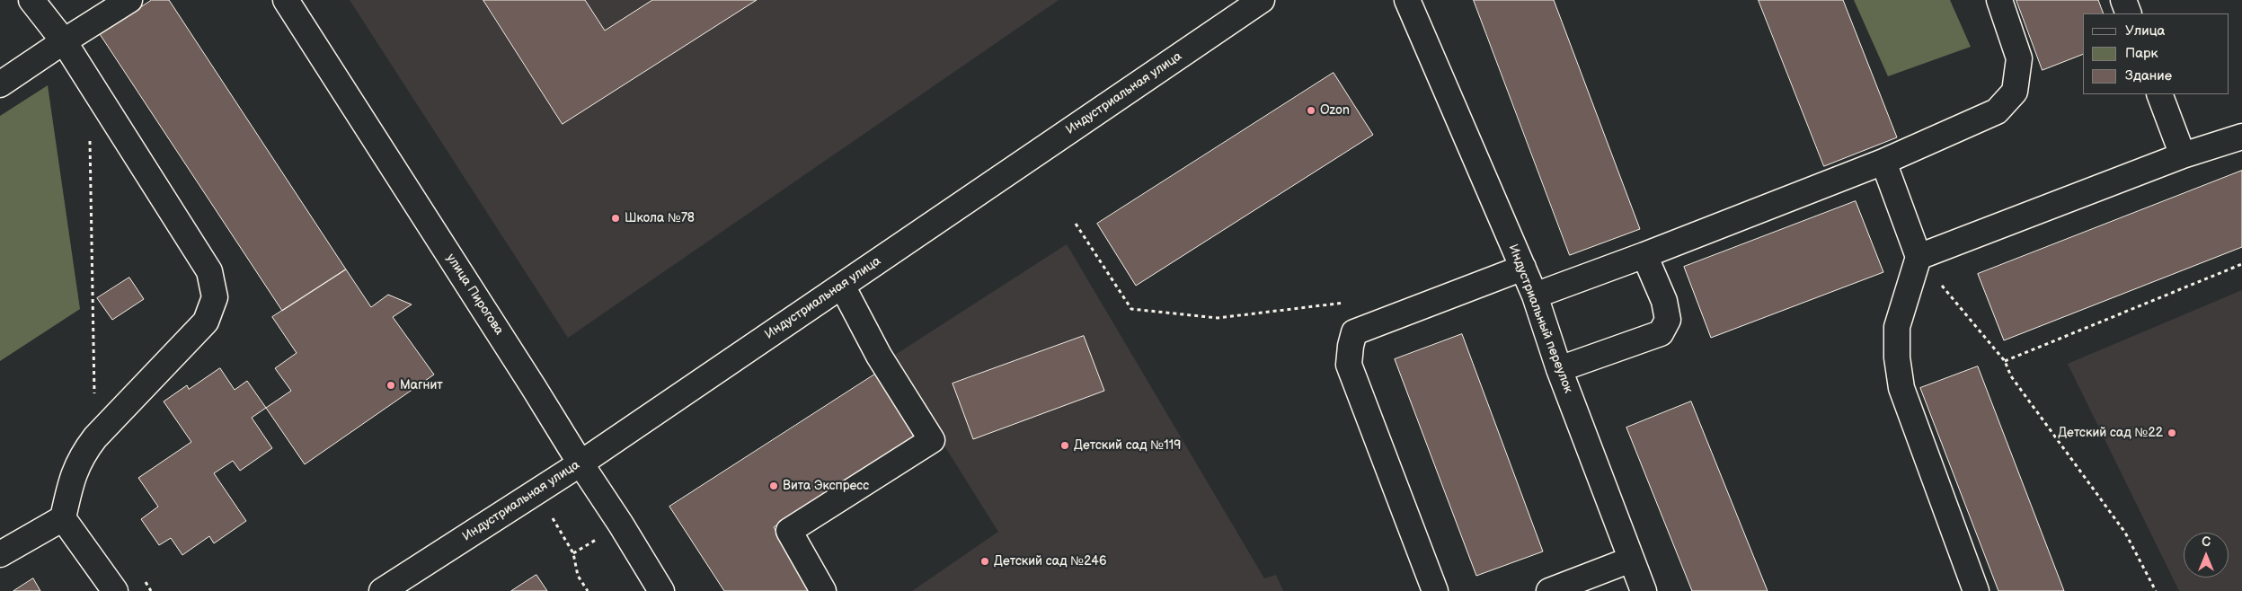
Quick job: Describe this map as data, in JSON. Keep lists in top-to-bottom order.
{
  "streets": {
    "street": ["Индустриальная улица", "улица Пирогова", "Индустриальный переулок"]
  },
  "crossings": [
    ["Индустриальная улица", "улица Пирогова"]
  ],
  "places": [
    "Ozon",
    "Школа №78",
    "Магнит",
    "Детский сад №22",
    "Детский сад №119",
    "Вита Экспресс",
    "Детский сад №246"
  ],
  "legend": ["Улица", "Парк", "Здание"],
  "north": "top"
}
